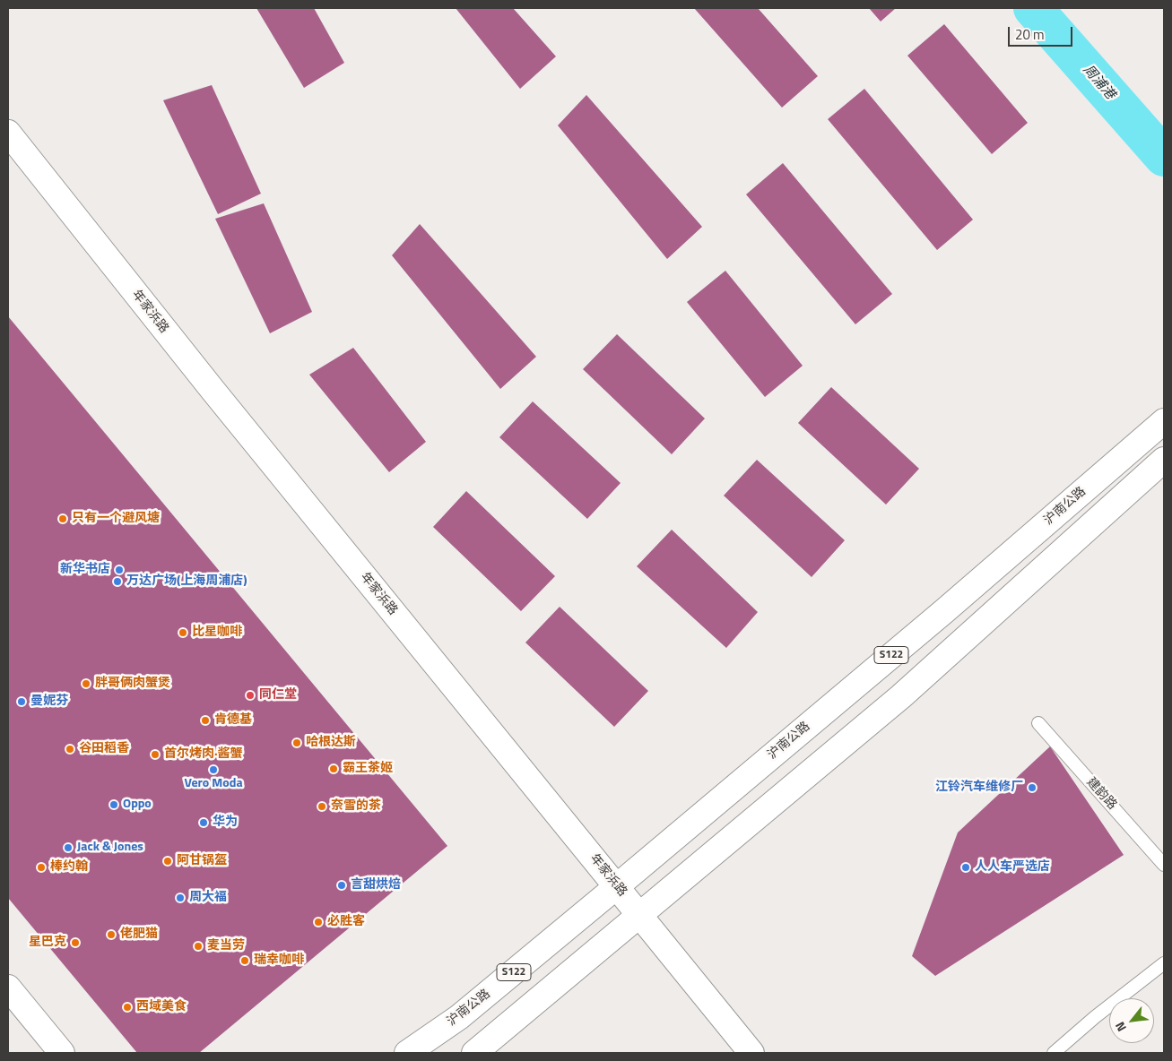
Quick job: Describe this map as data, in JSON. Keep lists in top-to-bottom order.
{
  "streets": {
    "main road": ["年家浜路", "沪南公路", "S122"],
    "lane": ["建韵路"]
  },
  "crossings": [
    ["年家浜路", "沪南公路"]
  ],
  "water": ["周浦港"],
  "places": [
    "只有一个避风塘",
    "新华书店",
    "万达广场(上海周浦店)",
    "比星咖啡",
    "胖哥俩肉蟹煲",
    "同仁堂",
    "曼妮芬",
    "肯德基",
    "哈根达斯",
    "谷田稻香",
    "首尔烤肉·酱蟹",
    "霸王茶姬",
    "Vero Moda",
    "江铃汽车维修厂",
    "Oppo",
    "奈雪的茶",
    "华为",
    "Jack & Jones",
    "阿甘锅盔",
    "棒约翰",
    "人人车严选店",
    "言甜烘焙",
    "周大福",
    "必胜客",
    "佬肥猫",
    "星巴克",
    "麦当劳",
    "瑞幸咖啡",
    "西域美食"
  ],
  "scale_bar": "20 m",
  "north": "bottom left"
}
